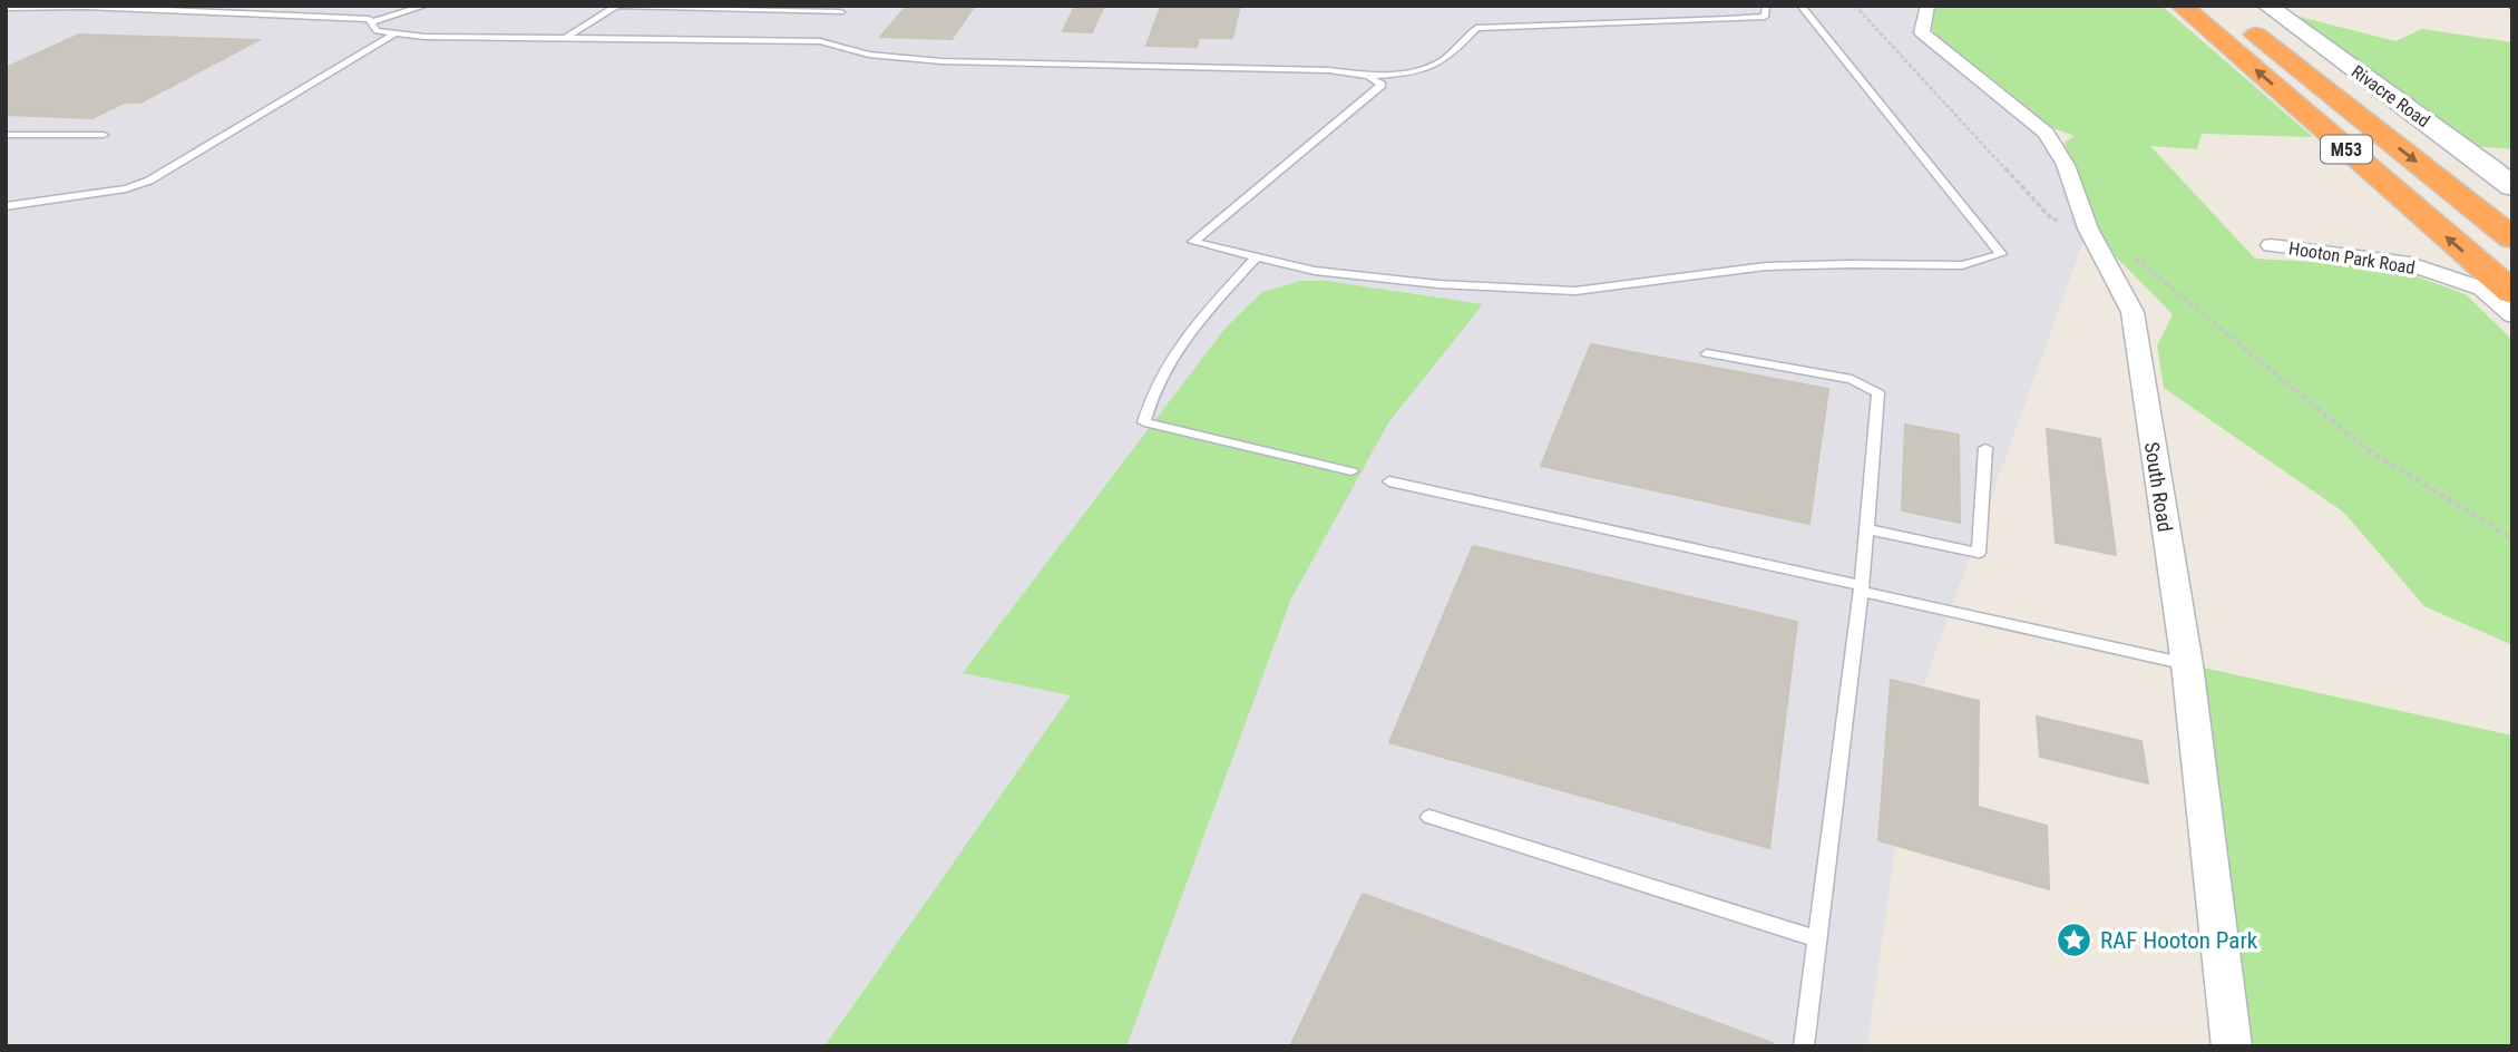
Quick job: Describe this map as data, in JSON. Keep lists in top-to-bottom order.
{
  "streets": {
    "highway": ["M53"],
    "main road": ["Rivacre Road"],
    "street": ["Hooton Park Road", "South Road"]
  },
  "places": {
    "place": ["RAF Hooton Park"]
  }
}
